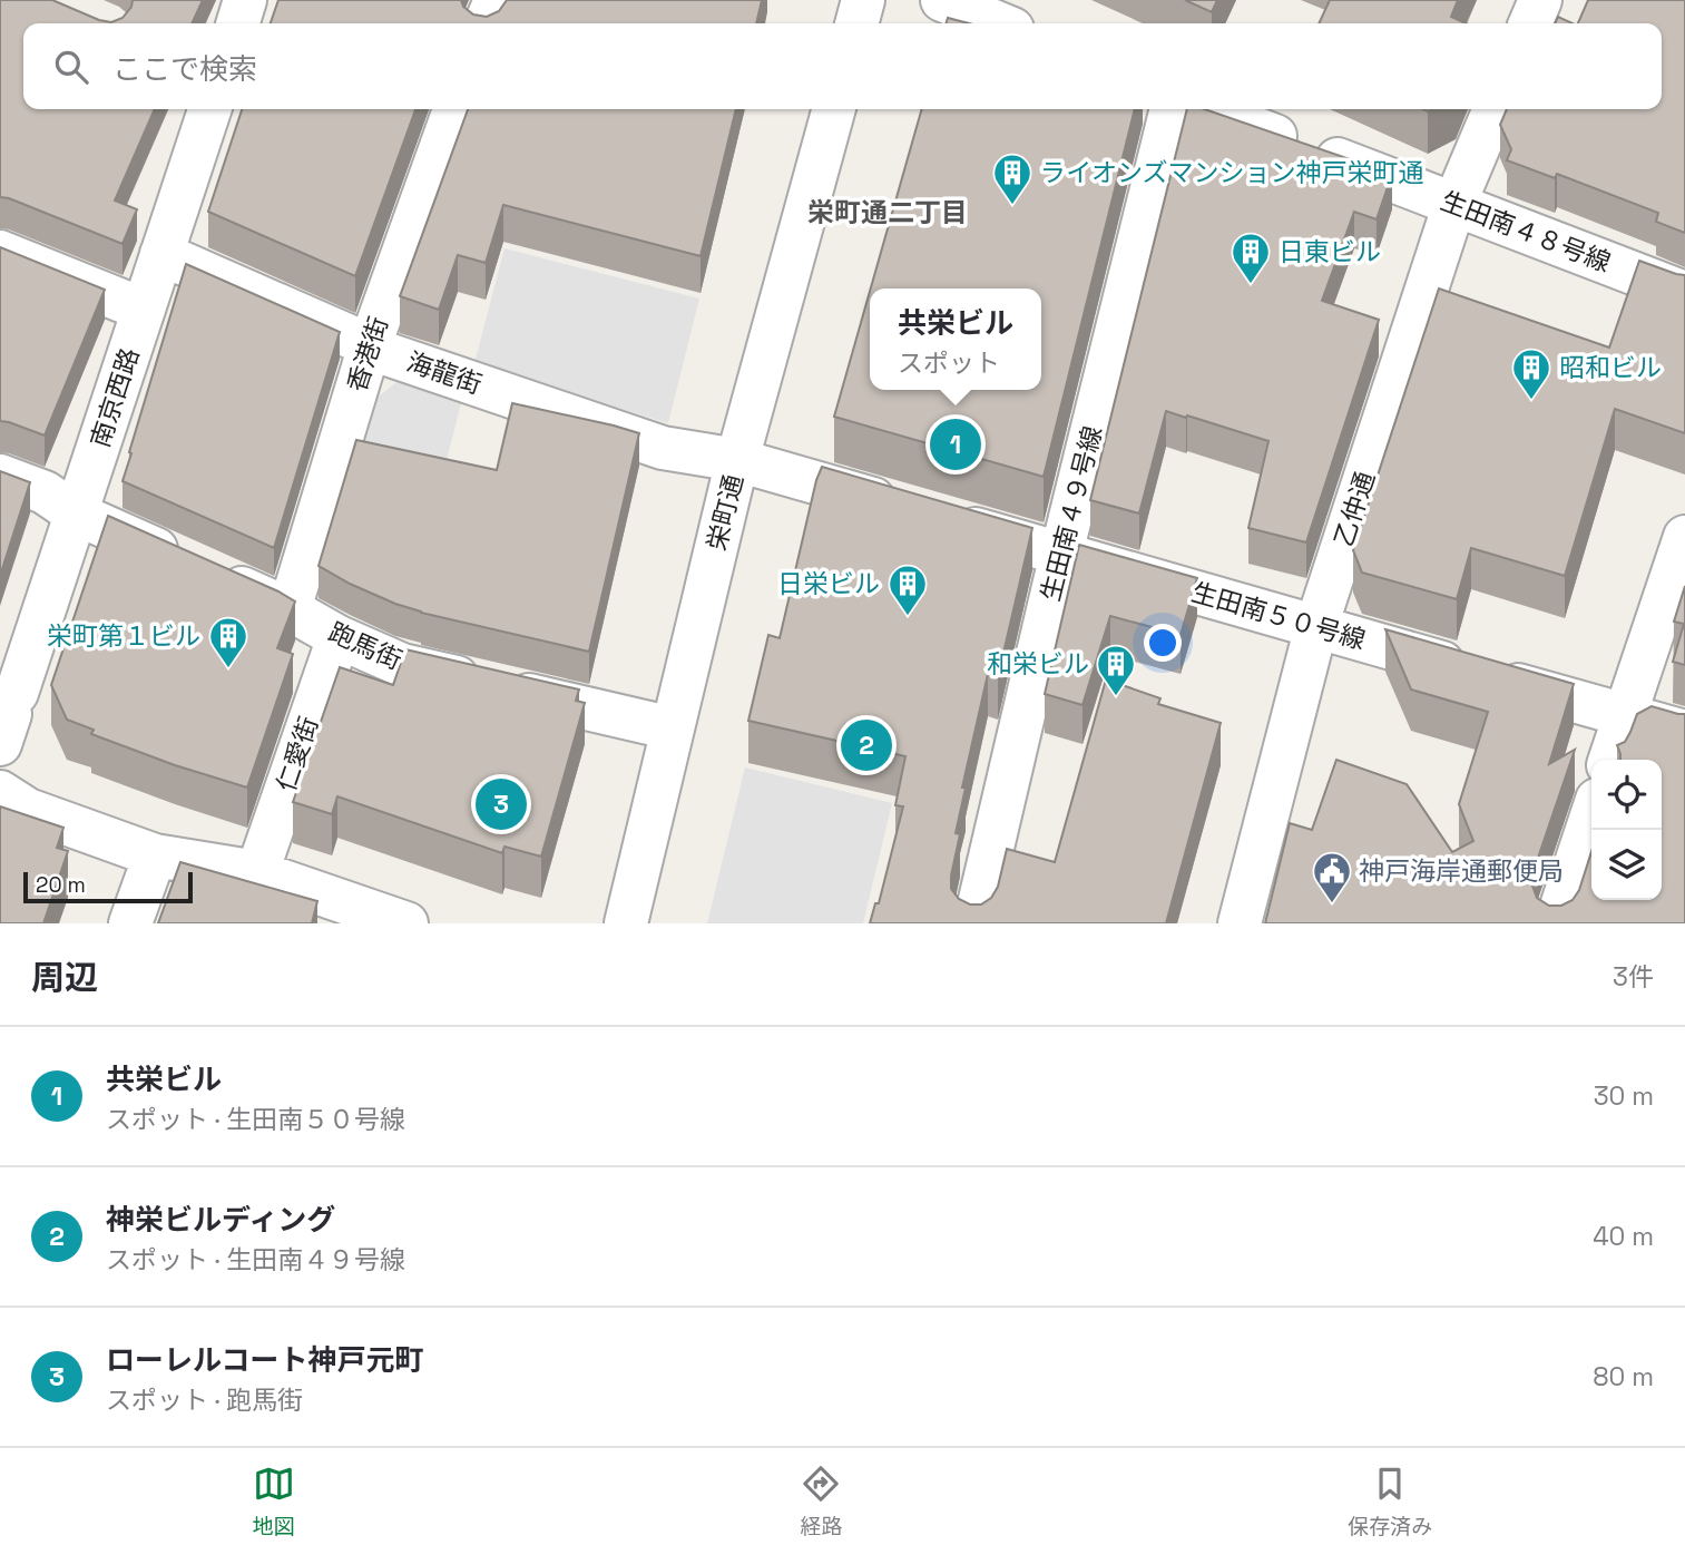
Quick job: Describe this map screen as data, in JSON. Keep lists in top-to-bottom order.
{
  "streets": {
    "street": [
      "生田南４８号線",
      "香港街",
      "海龍街",
      "南京西路",
      "乙仲通",
      "栄町通",
      "生田南４９号線",
      "生田南５０号線",
      "跑馬街",
      "仁愛街"
    ]
  },
  "crossings": [
    ["生田南４８号線", "乙仲通"],
    ["香港街", "海龍街"],
    ["香港街", "跑馬街"],
    ["海龍街", "南京西路"],
    ["海龍街", "栄町通"],
    ["海龍街", "生田南５０号線"],
    ["南京西路", "跑馬街"],
    ["乙仲通", "生田南５０号線"],
    ["栄町通", "生田南５０号線"],
    ["栄町通", "跑馬街"],
    ["生田南４９号線", "生田南５０号線"],
    ["跑馬街", "仁愛街"]
  ],
  "districts": ["栄町通二丁目"],
  "places": {
    "building": [
      "ライオンズマンション神戸栄町通",
      "日東ビル",
      "昭和ビル",
      "日栄ビル",
      "栄町第１ビル",
      "和栄ビル"
    ],
    "public building": ["神戸海岸通郵便局"]
  },
  "scale_bar": "20 m",
  "page": {
    "search": "ここで検索",
    "popup": ["共栄ビル", "スポット"],
    "pins": ["1", "2", "3"],
    "scale": "20 m",
    "heading": ["周辺", "3件"],
    "list": [
      {
        "mark": "1",
        "name": "共栄ビル",
        "note": "スポット · 生田南５０号線",
        "value": "30 m"
      },
      {
        "mark": "2",
        "name": "神栄ビルディング",
        "note": "スポット · 生田南４９号線",
        "value": "40 m"
      },
      {
        "mark": "3",
        "name": "ローレルコート神戸元町",
        "note": "スポット · 跑馬街",
        "value": "80 m"
      }
    ],
    "nav": ["地図", "経路", "保存済み"]
  }
}
